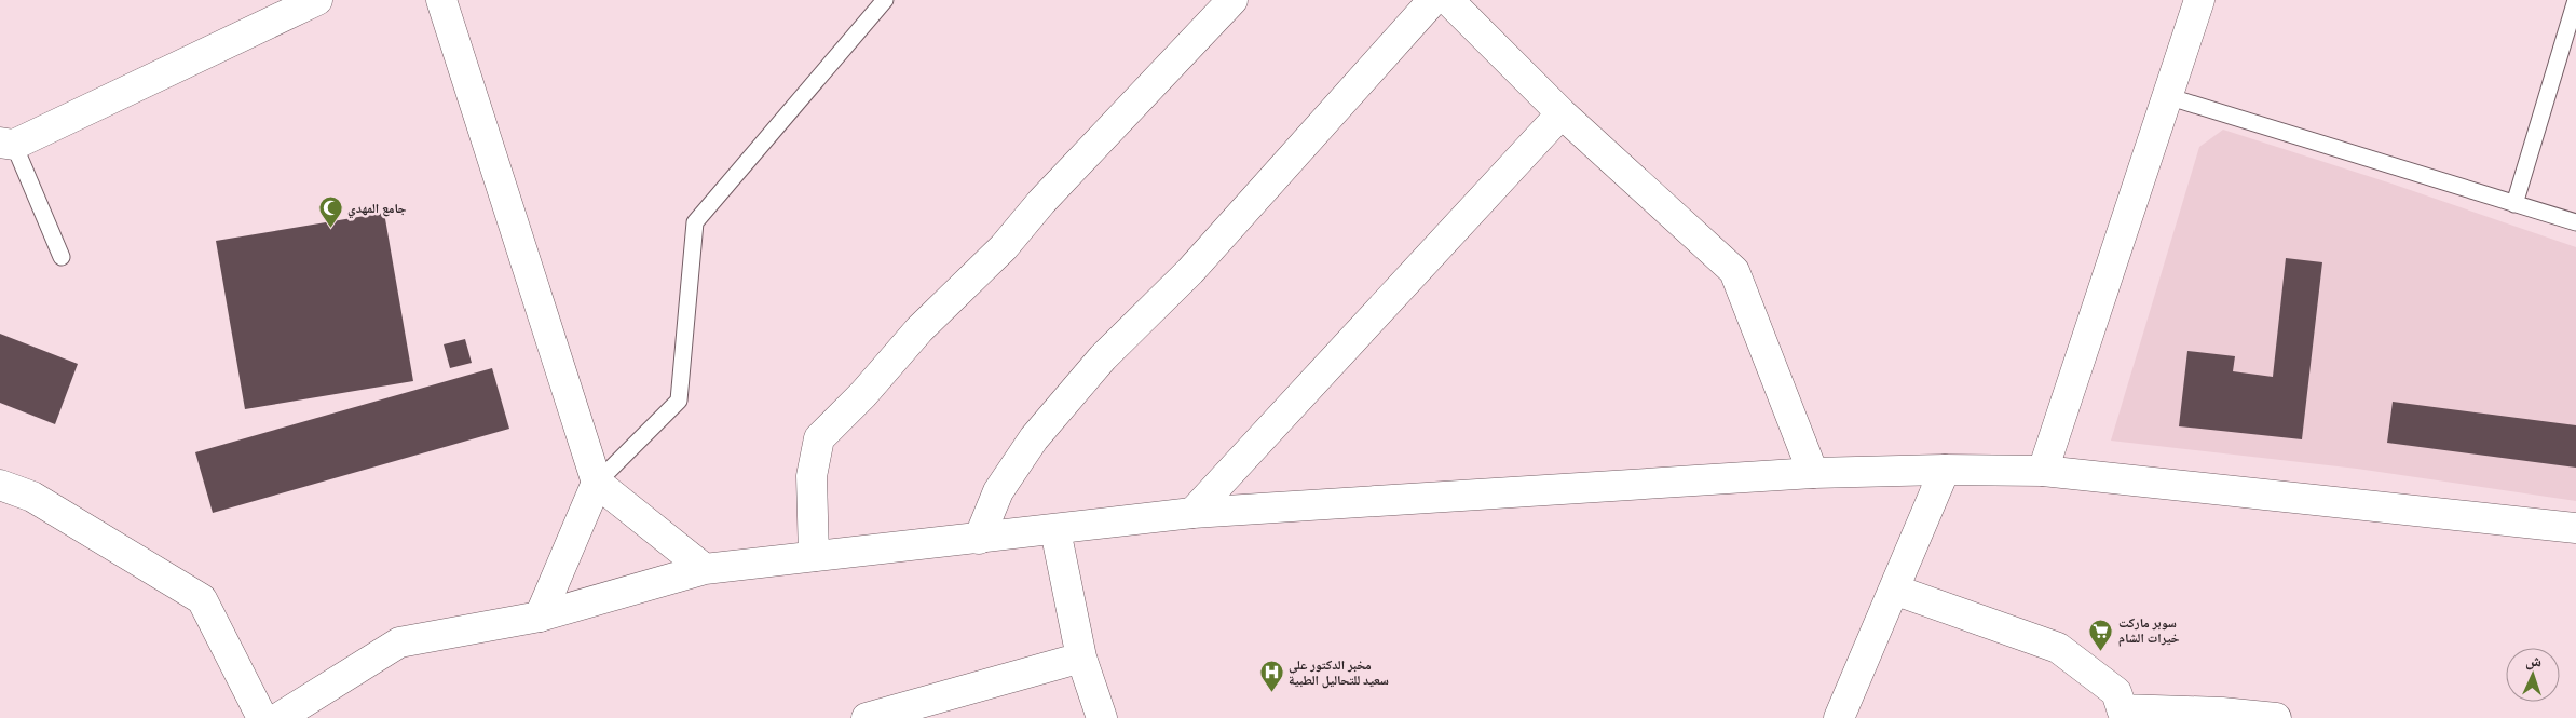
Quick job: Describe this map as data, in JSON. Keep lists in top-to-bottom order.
{
  "places": {
    "mosque": ["جامع المهدي"],
    "supermarket": ["سوبر ماركت خيرات الشام"],
    "hospital": ["مخبر الدكتور علي سعيد للتحاليل الطبية"]
  },
  "north": "top"
}
